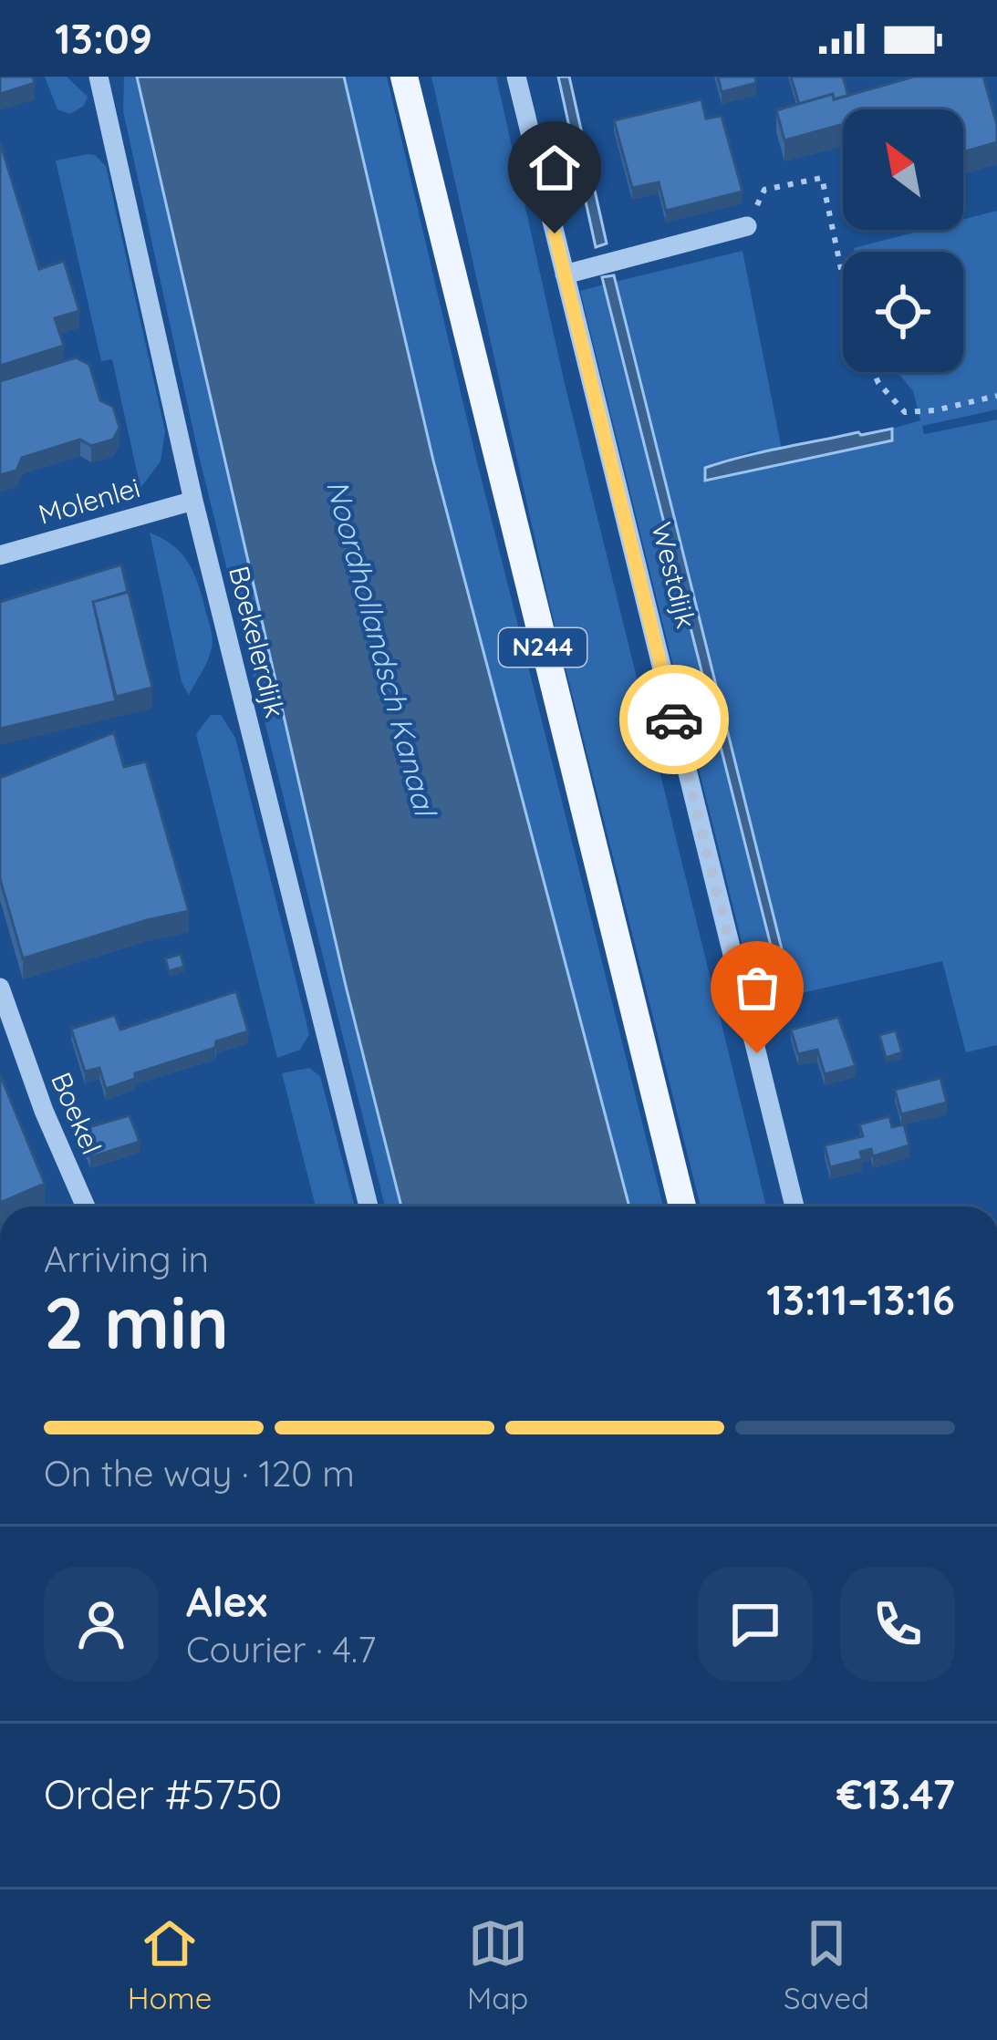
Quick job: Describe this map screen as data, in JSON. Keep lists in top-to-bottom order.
{
  "streets": {
    "main road": ["N244"],
    "street": [
      "Molenlei",
      "Westdijk",
      "Boekelerdijk",
      "Boekel"
    ]
  },
  "crossings": [
    ["Molenlei", "Boekelerdijk"]
  ],
  "water": ["Noordhollandsch Kanaal"],
  "north": "top left",
  "page": {
    "status": "13:09",
    "heading": ["2 min", "Arriving in", "13:11–13:16"],
    "panel": [
      "Alex",
      "Courier · 4.7",
      "Order #5750",
      "€13.47"
    ],
    "bar": "On the way · 120 m",
    "tabs": ["Home", "Map", "Saved"]
  }
}
